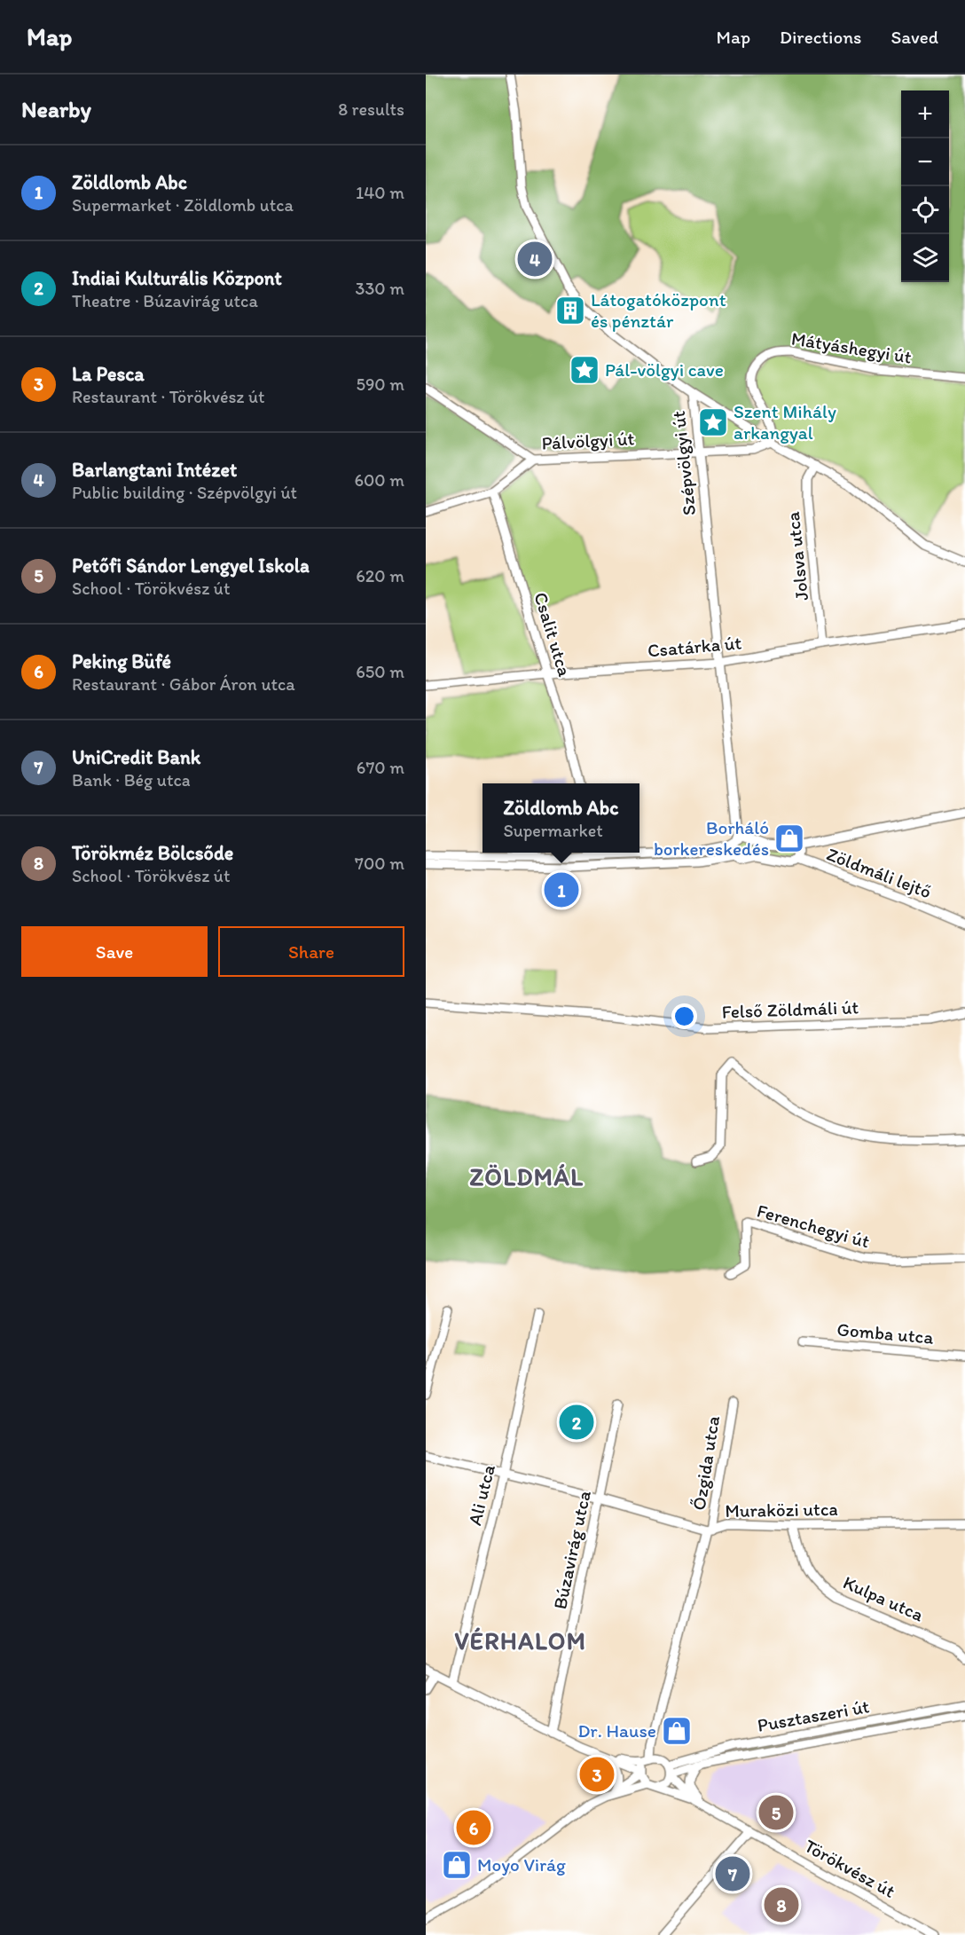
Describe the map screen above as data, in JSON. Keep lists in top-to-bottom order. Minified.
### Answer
{"streets":{"street":["Mátyáshegyi út","Pálvölgyi út","Szépvölgyi út","Jolsva utca","Csalit utca","Csatárka út","Zöldmáli lejtő","Felső Zöldmáli út","Ferenchegyi út","Gomba utca","Őzgida utca","Ali utca","Muraközi utca","Búzavirág utca","Kulpa utca","Pusztaszeri út","Törökvész út"]},"crossings":[["Mátyáshegyi út","Pálvölgyi út"],["Pálvölgyi út","Szépvölgyi út"],["Szépvölgyi út","Csatárka út"],["Jolsva utca","Csatárka út"],["Csalit utca","Csatárka út"],["Őzgida utca","Ali utca"],["Őzgida utca","Muraközi utca"],["Őzgida utca","Búzavirág utca"],["Muraközi utca","Kulpa utca"],["Muraközi utca","Pusztaszeri út"],["Muraközi utca","Törökvész út"],["Pusztaszeri út","Törökvész út"]],"districts":["ZÖLDMÁL","VÉRHALOM"],"places":{"building":["Látogatóközpont és pénztár"],"place":["Pál-völgyi cave","Szent Mihály arkangyal"],"shop":["Borháló borkereskedés","Dr. Hause","Moyo Virág"]},"page":{"header":"Map","nav":["Map","Directions","Saved"],"heading":["Nearby","8 results"],"map_buttons":["+","−"],"list":[{"mark":"1","name":"Zöldlomb Abc","note":"Supermarket · Zöldlomb utca","value":"140 m"},{"mark":"2","name":"Indiai Kulturális Központ","note":"Theatre · Búzavirág utca","value":"330 m"},{"mark":"3","name":"La Pesca","note":"Restaurant · Törökvész út","value":"590 m"},{"mark":"4","name":"Barlangtani Intézet","note":"Public building · Szépvölgyi út","value":"600 m"},{"mark":"5","name":"Petőfi Sándor Lengyel Iskola","note":"School · Törökvész út","value":"620 m"},{"mark":"6","name":"Peking Büfé","note":"Restaurant · Gábor Áron utca","value":"650 m"},{"mark":"7","name":"UniCredit Bank","note":"Bank · Bég utca","value":"670 m"},{"mark":"8","name":"Törökméz Bölcsőde","note":"School · Törökvész út","value":"700 m"}],"pins":["4","1","2","3","5","6","7","8"],"popup":["Zöldlomb Abc","Supermarket"],"buttons":["Save","Share"]}}
